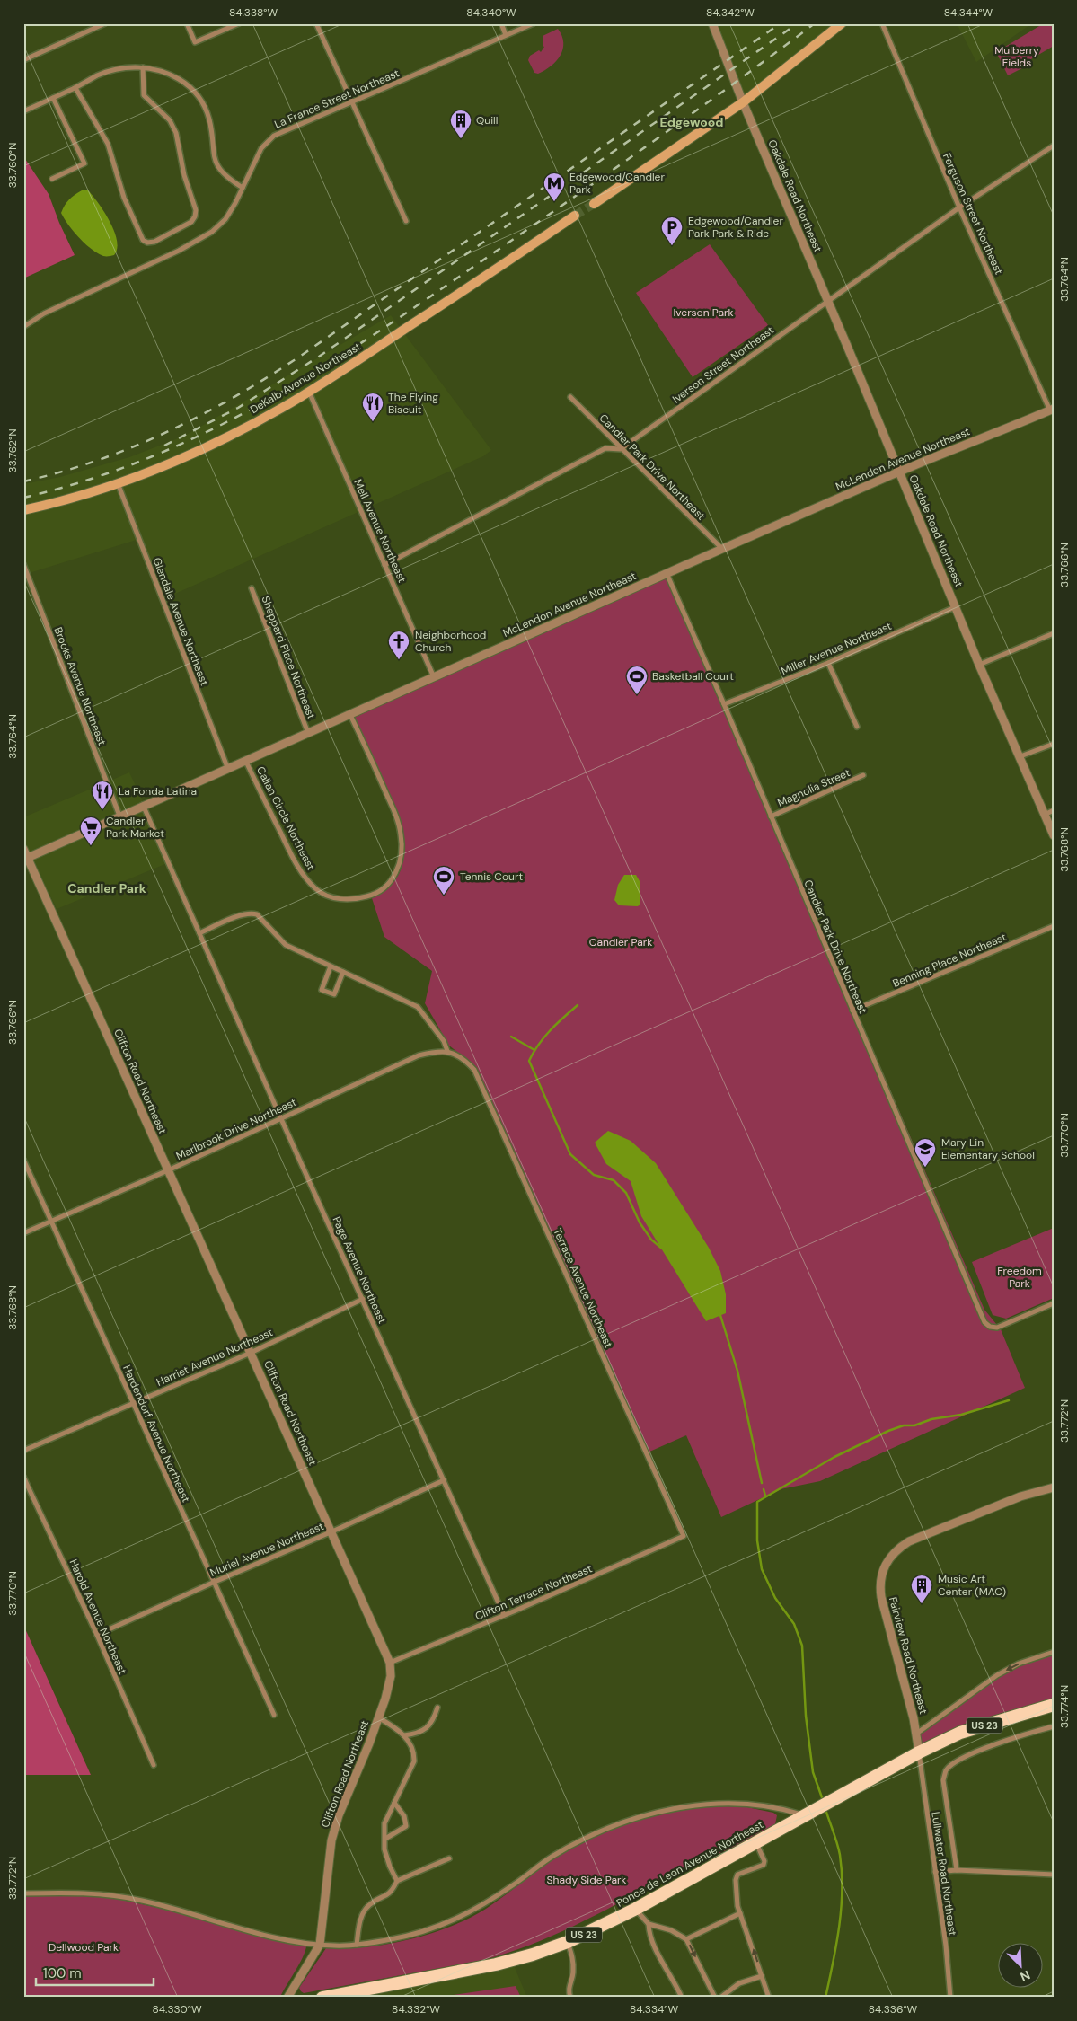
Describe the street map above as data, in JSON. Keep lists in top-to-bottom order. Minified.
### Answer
{"streets":{"highway":["US 23","Ponce de Leon Avenue Northeast"],"main road":["DeKalb Avenue Northeast"],"street":["La France Street Northeast","Oakdale Road Northeast","Ferguson Street Northeast","Iverson Street Northeast","McLendon Avenue Northeast","Candler Park Drive Northeast","Mell Avenue Northeast","Glendale Avenue Northeast","Miller Avenue Northeast","Sheppard Place Northeast","Brooks Avenue Northeast","Magnolia Street","Callan Circle Northeast","Benning Place Northeast","Clifton Road Northeast","Marlbrook Drive Northeast","Page Avenue Northeast","Terrace Avenue Northeast","Harriet Avenue Northeast","Hardendorf Avenue Northeast","Muriel Avenue Northeast","Clifton Terrace Northeast","Harold Avenue Northeast","Fairview Road Northeast","Lullwater Road Northeast"]},"crossings":[["Oakdale Road Northeast","Iverson Street Northeast"],["Oakdale Road Northeast","McLendon Avenue Northeast"],["Oakdale Road Northeast","Miller Avenue Northeast"],["Ferguson Street Northeast","Iverson Street Northeast"],["Ferguson Street Northeast","McLendon Avenue Northeast"],["Iverson Street Northeast","Candler Park Drive Northeast"],["Iverson Street Northeast","Mell Avenue Northeast"],["DeKalb Avenue Northeast","Mell Avenue Northeast"],["DeKalb Avenue Northeast","Glendale Avenue Northeast"],["McLendon Avenue Northeast","Candler Park Drive Northeast"],["McLendon Avenue Northeast","Mell Avenue Northeast"],["McLendon Avenue Northeast","Glendale Avenue Northeast"],["McLendon Avenue Northeast","Sheppard Place Northeast"],["McLendon Avenue Northeast","Brooks Avenue Northeast"],["McLendon Avenue Northeast","Callan Circle Northeast"],["McLendon Avenue Northeast","Clifton Road Northeast"],["McLendon Avenue Northeast","Page Avenue Northeast"],["Candler Park Drive Northeast","Miller Avenue Northeast"],["Candler Park Drive Northeast","Magnolia Street"],["Candler Park Drive Northeast","Benning Place Northeast"],["Clifton Road Northeast","Marlbrook Drive Northeast"],["Clifton Road Northeast","Harriet Avenue Northeast"],["Clifton Road Northeast","Muriel Avenue Northeast"],["Clifton Road Northeast","Clifton Terrace Northeast"],["Marlbrook Drive Northeast","Page Avenue Northeast"],["Marlbrook Drive Northeast","Terrace Avenue Northeast"],["Marlbrook Drive Northeast","Hardendorf Avenue Northeast"],["Page Avenue Northeast","Harriet Avenue Northeast"],["Page Avenue Northeast","Muriel Avenue Northeast"],["Page Avenue Northeast","Clifton Terrace Northeast"],["Terrace Avenue Northeast","Clifton Terrace Northeast"],["Harriet Avenue Northeast","Hardendorf Avenue Northeast"],["Hardendorf Avenue Northeast","Muriel Avenue Northeast"],["Muriel Avenue Northeast","Harold Avenue Northeast"],["Fairview Road Northeast","Ponce de Leon Avenue Northeast"],["Fairview Road Northeast","Lullwater Road Northeast"],["Ponce de Leon Avenue Northeast","Lullwater Road Northeast"]],"districts":["Edgewood","Candler Park"],"parks":["Mulberry Fields","Iverson Park","Candler Park","Freedom Park","Shady Side Park","Dellwood Park"],"places":{"building":["Quill","Music Art Center (MAC)"],"metro station":["Edgewood/Candler Park"],"parking":["Edgewood/Candler Park Park & Ride"],"restaurant":["The Flying Biscuit","La Fonda Latina"],"church":["Neighborhood Church"],"sports":["Basketball Court","Tennis Court"],"supermarket":["Candler Park Market"],"school or university":["Mary Lin Elementary School"]},"scale_bar":"100 m","north":"bottom right","coordinates":["84.338°W","84.340°W","84.342°W","84.344°W","33.760°N","33.764°N","33.762°N","33.766°N","33.768°N","33.770°N","33.772°N","33.774°N","84.330°W","84.332°W","84.334°W","84.336°W"]}
